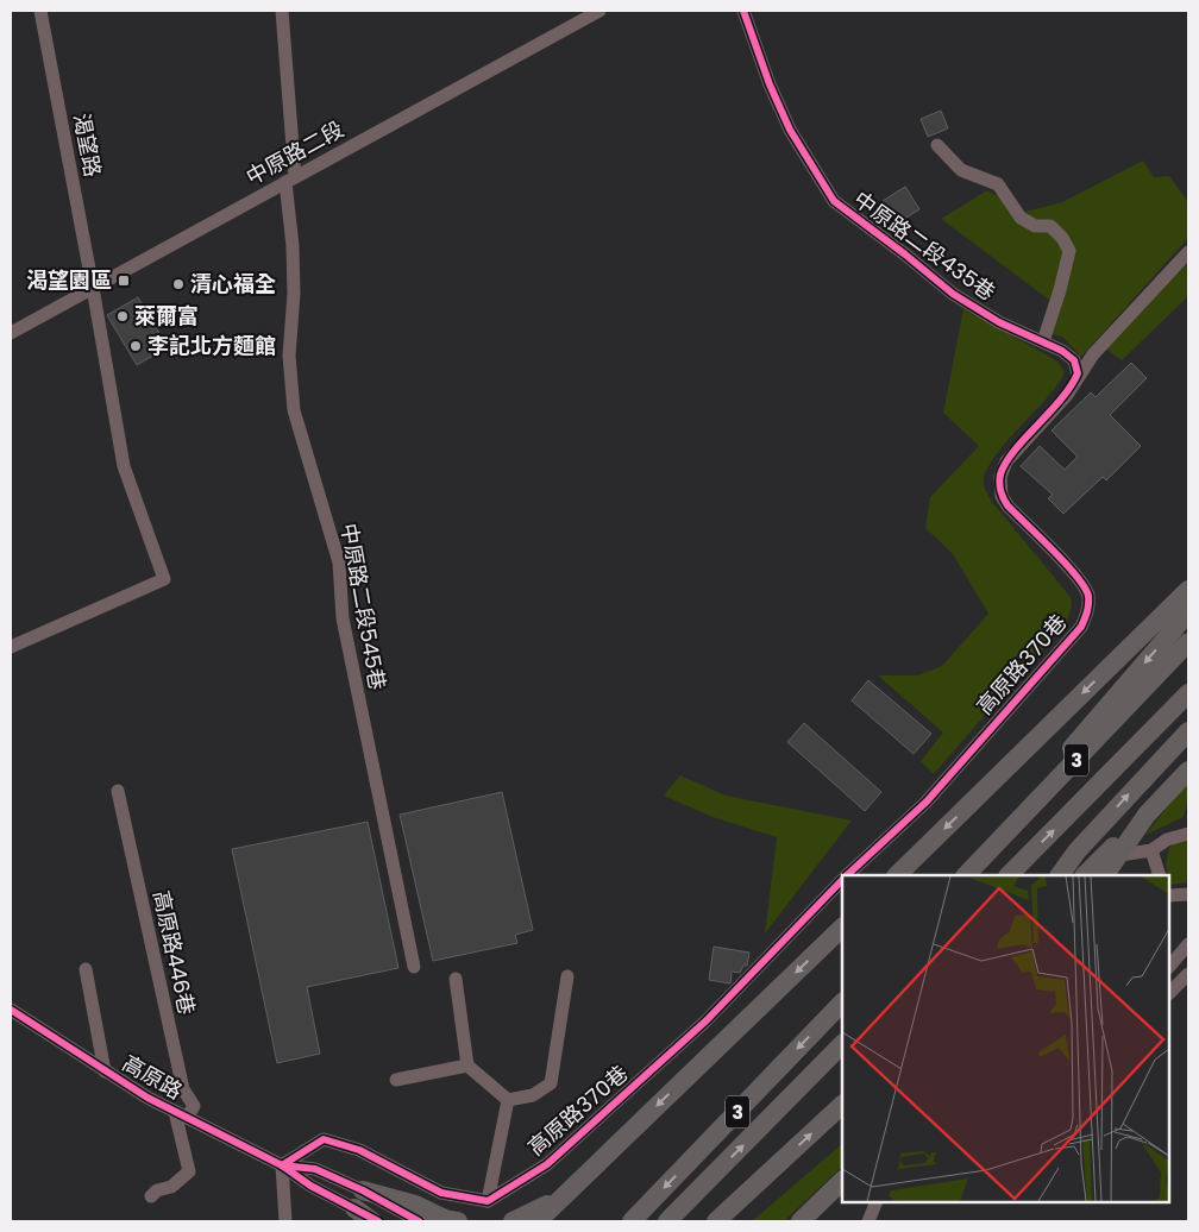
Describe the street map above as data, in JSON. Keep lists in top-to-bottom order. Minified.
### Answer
{"streets":{"highway":["3"],"street":["渴望路","中原路二段","中原路二段435巷","中原路二段545巷","高原路370巷","高原路446巷","高原路"]},"crossings":[["渴望路","中原路二段"],["中原路二段","中原路二段545巷"],["中原路二段435巷","高原路370巷"],["高原路446巷","高原路"]],"places":{"transit":["渴望園區"],"other":["清心福全","萊爾富","李記北方麵館"]}}
